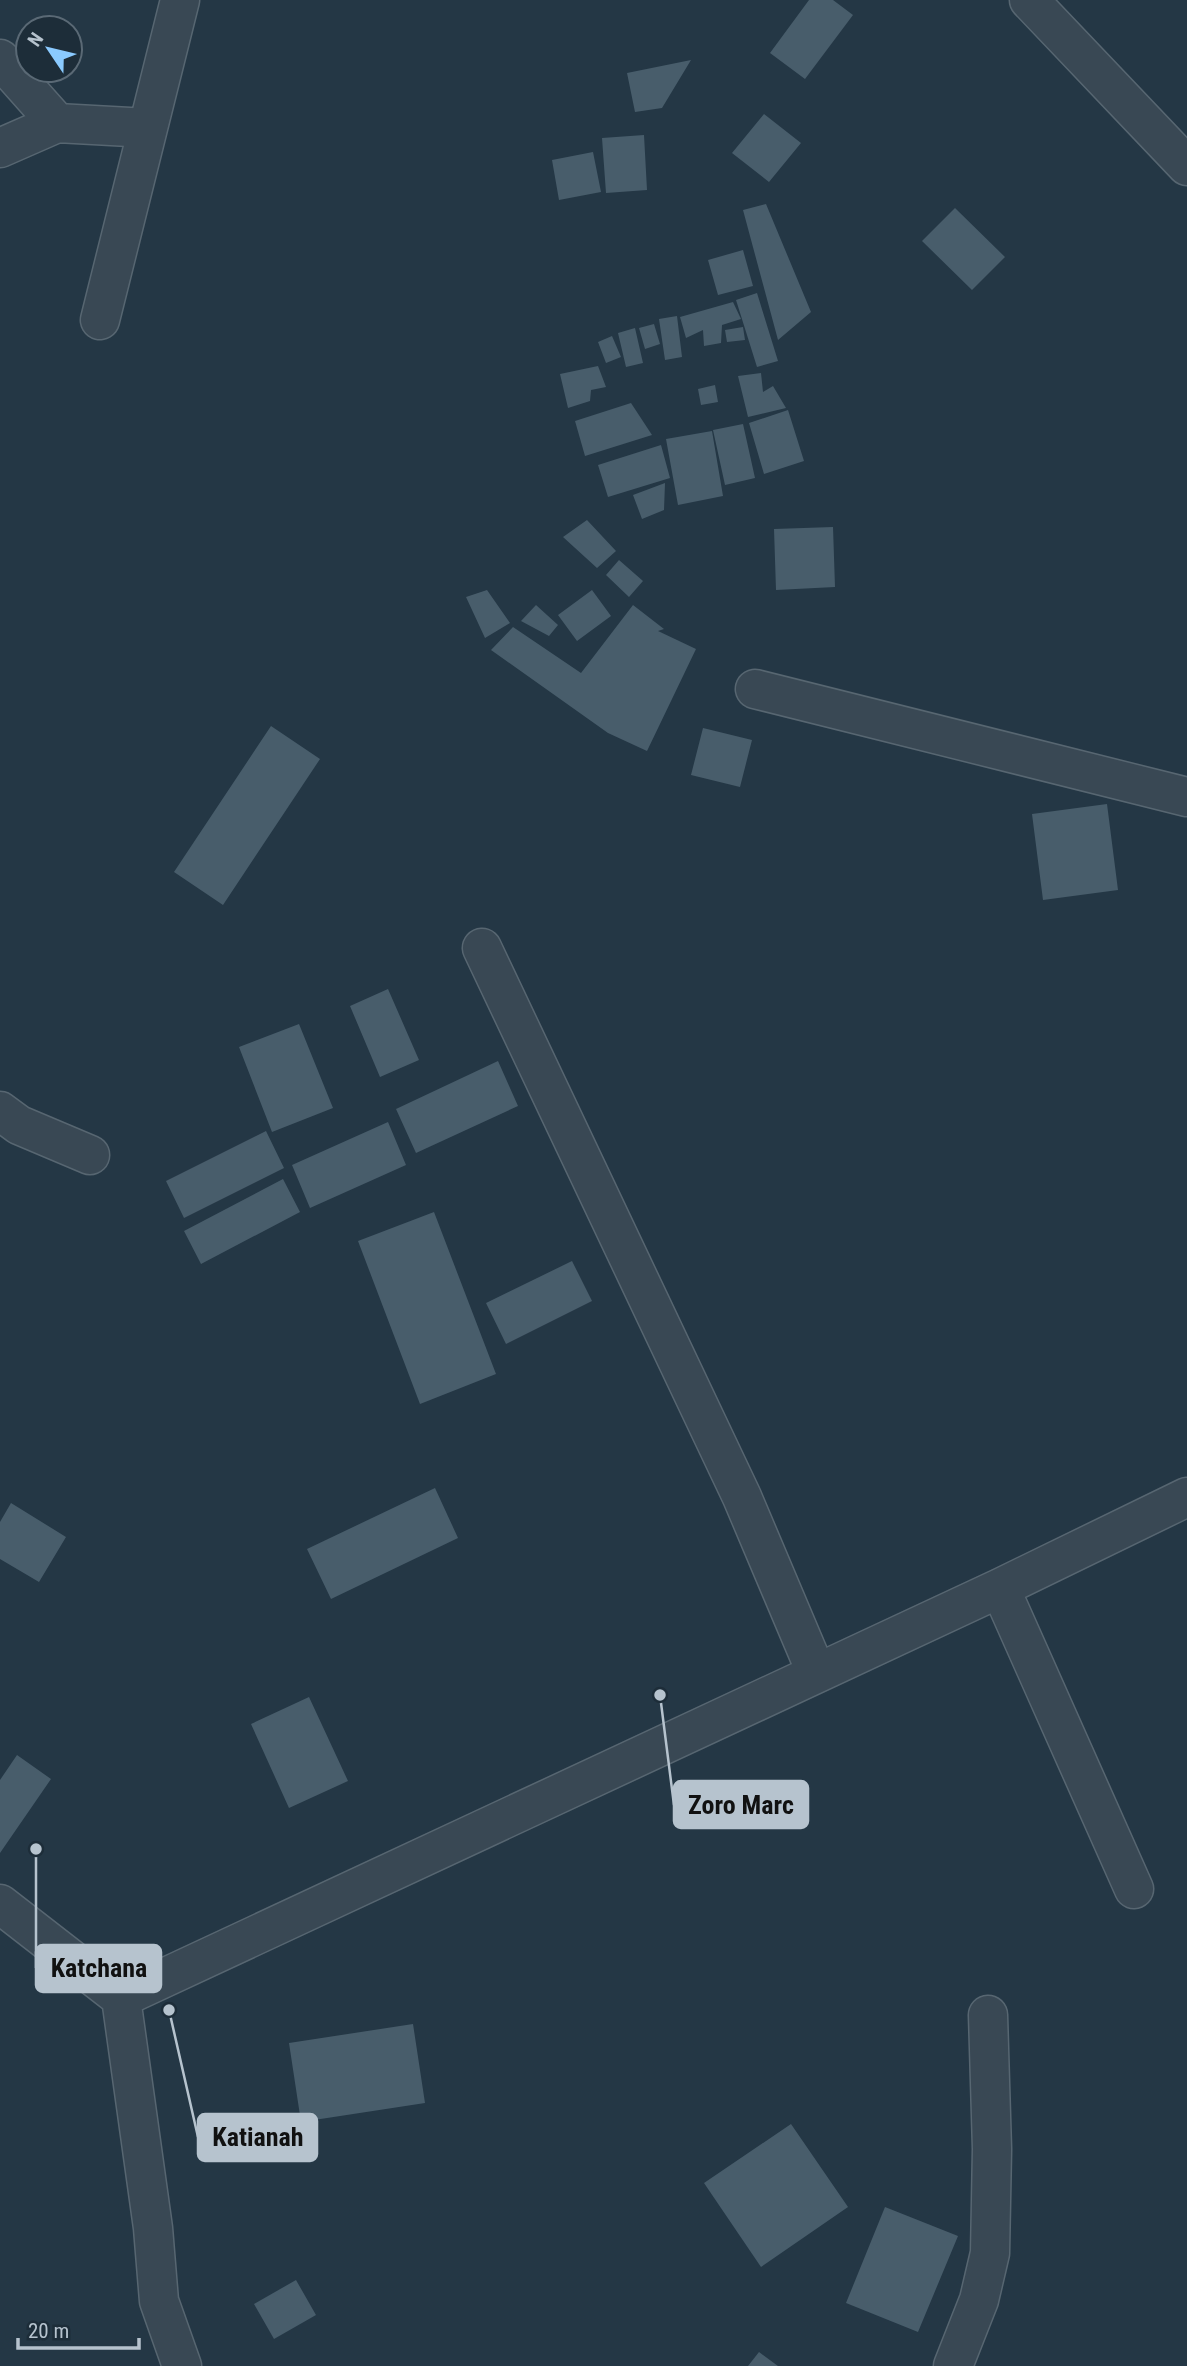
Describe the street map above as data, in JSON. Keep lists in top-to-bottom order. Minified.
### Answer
{"places":["Zoro Marc","Katchana","Katianah"],"scale_bar":"20 m","north":"top left"}
